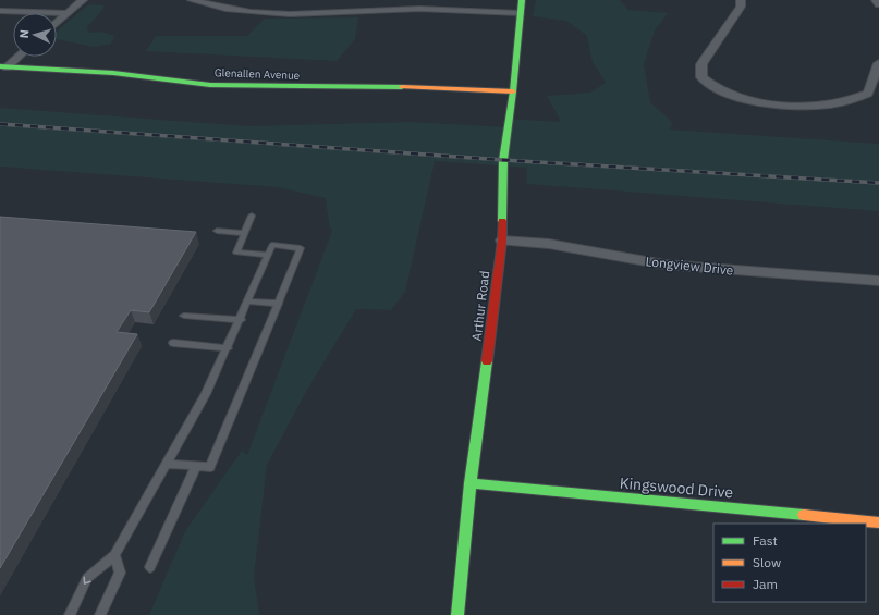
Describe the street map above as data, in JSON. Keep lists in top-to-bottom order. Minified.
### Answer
{"streets":{"street":["Glenallen Avenue","Longview Drive","Arthur Road","Kingswood Drive"]},"crossings":[["Glenallen Avenue","Arthur Road"],["Longview Drive","Arthur Road"],["Arthur Road","Kingswood Drive"]],"legend":["Fast","Slow","Jam"],"north":"left"}
